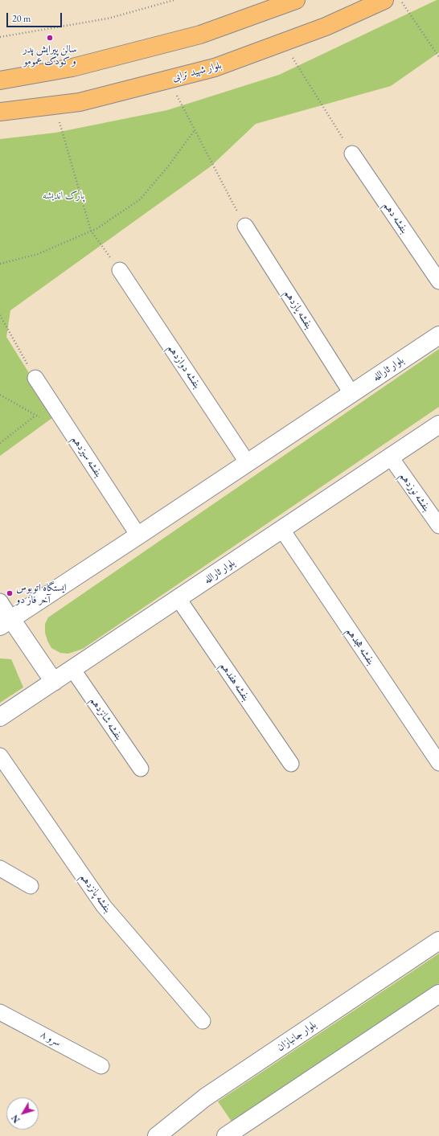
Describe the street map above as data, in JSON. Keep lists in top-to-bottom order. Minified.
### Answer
{"streets":{"main road":["بلوار شهید ترابی"],"street":["بنفشه دهم","بنفشه یازدهم","بنفشه دوازدهم","بلوار ثارالله","بنفشه سیزدهم","بنفشه نوزدهم","بنفشه هجدهم","بنفشه هفدهم","بنفشه شانزدهم","بنفشه پانزدهم","بلوار جانبازان","سرو ۸"]},"crossings":[["بنفشه یازدهم","بلوار ثارالله"],["بنفشه دوازدهم","بلوار ثارالله"],["بلوار ثارالله","بنفشه سیزدهم"],["بلوار ثارالله","بنفشه نوزدهم"],["بلوار ثارالله","بنفشه هجدهم"],["بلوار ثارالله","بنفشه هفدهم"],["بلوار ثارالله","بنفشه شانزدهم"]],"parks":["پارک اندیشه"],"places":["سالن پیرایش پدر و کودک عمومو","ایستگاه اتوبوس آخر فاز دو"],"scale_bar":"20 m","north":"bottom left"}
